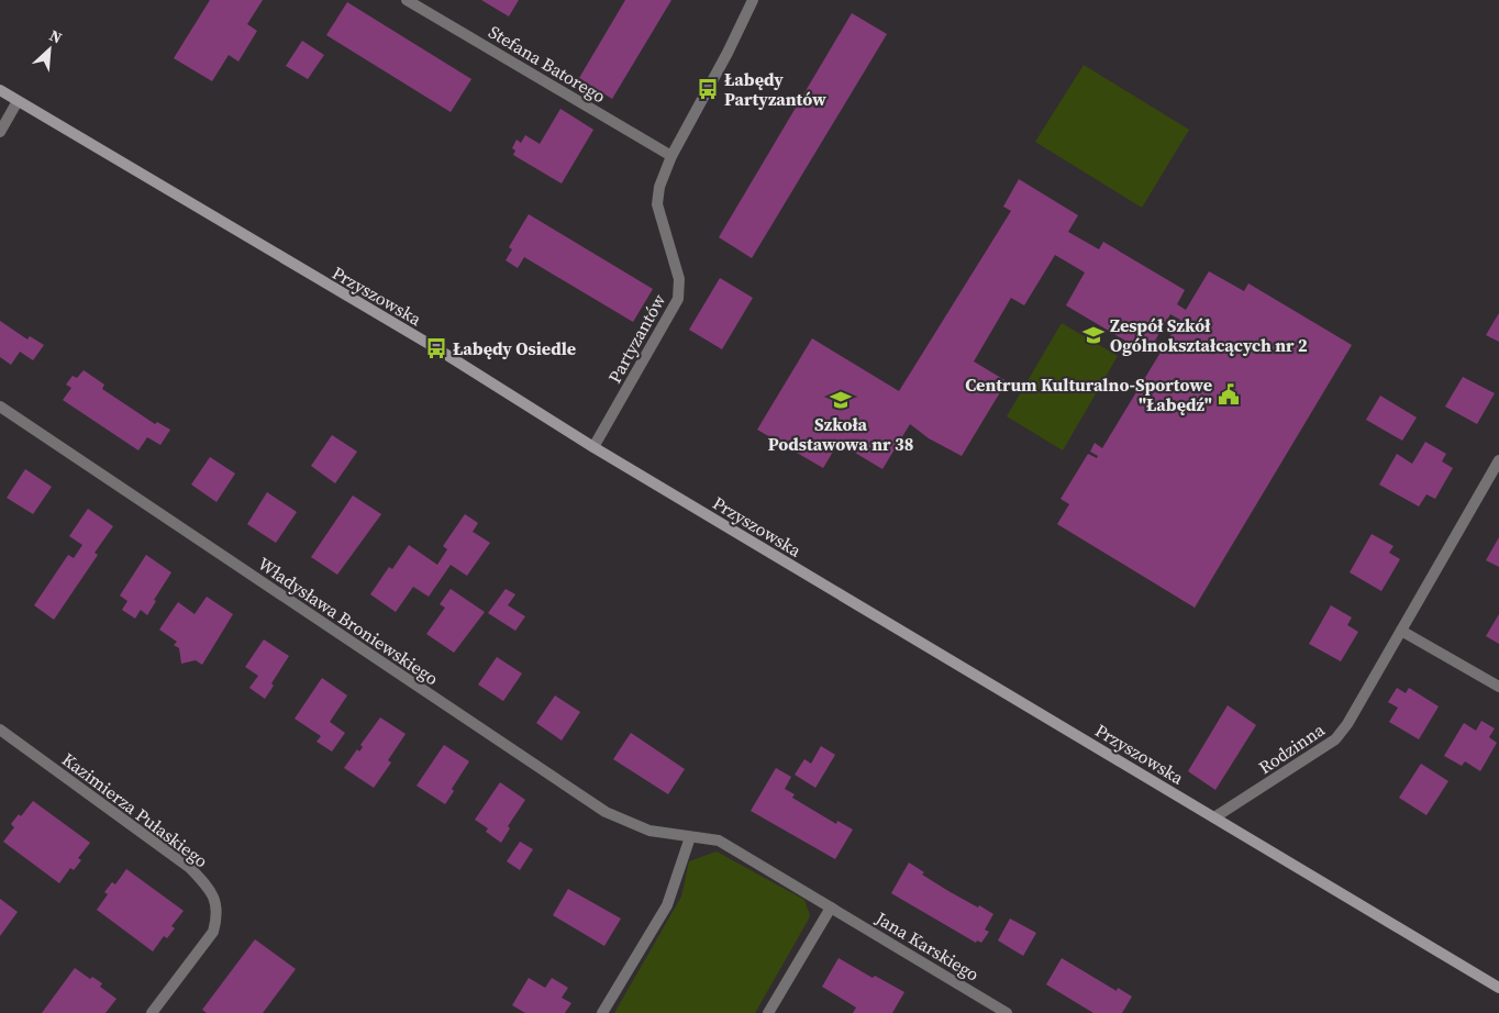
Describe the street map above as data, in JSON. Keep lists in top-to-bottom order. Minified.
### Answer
{"streets":{"street":["Stefana Batorego","Przyszowska","Partyzantów","Władysława Broniewskiego","Rodzinna","Kazimierza Pułaskiego","Jana Karskiego"]},"crossings":[["Stefana Batorego","Partyzantów"],["Przyszowska","Partyzantów"],["Przyszowska","Rodzinna"],["Władysława Broniewskiego","Jana Karskiego"]],"places":{"bus stop":["Łabędy Partyzantów","Łabędy Osiedle"],"school or university":["Zespół Szkół Ogólnokształcących nr 2","Szkoła Podstawowa nr 38"],"public building":["Centrum Kulturalno-Sportowe \"Łabędź\""]},"north":"top right"}
